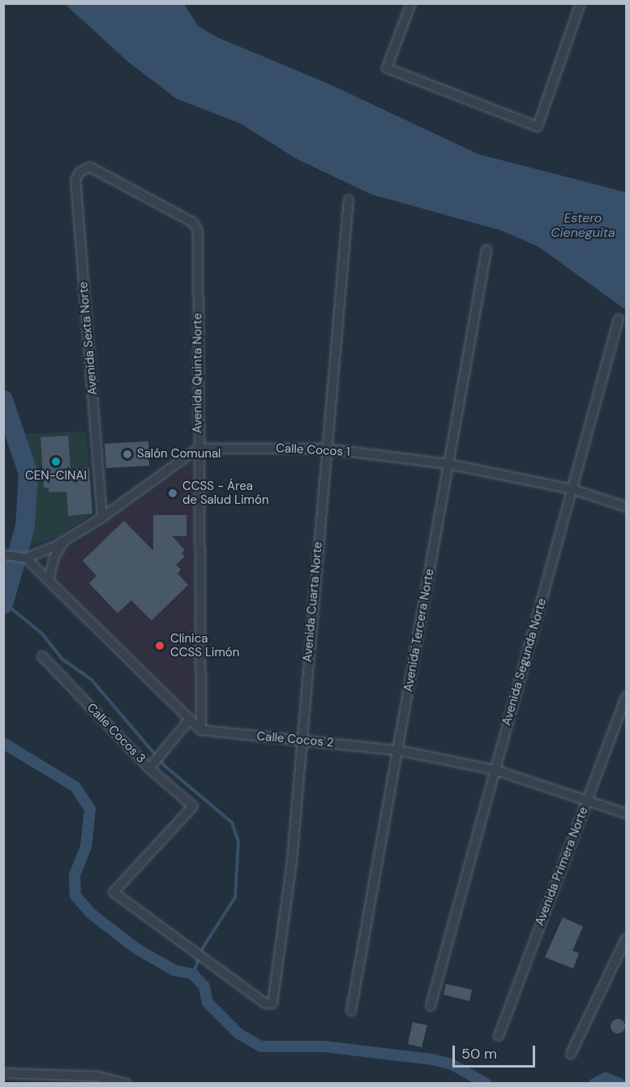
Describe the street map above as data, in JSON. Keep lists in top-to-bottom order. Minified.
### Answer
{"streets":{"street":["Avenida Sexta Norte","Avenida Quinta Norte","Calle Cocos 1","Avenida Cuarta Norte","Avenida Tercera Norte","Avenida Segunda Norte","Calle Cocos 3","Calle Cocos 2","Avenida Primera Norte"]},"crossings":[["Avenida Sexta Norte","Avenida Quinta Norte"],["Avenida Quinta Norte","Calle Cocos 1"],["Avenida Quinta Norte","Calle Cocos 2"],["Calle Cocos 1","Avenida Cuarta Norte"],["Calle Cocos 1","Avenida Tercera Norte"],["Calle Cocos 1","Avenida Segunda Norte"],["Avenida Cuarta Norte","Calle Cocos 3"],["Avenida Cuarta Norte","Calle Cocos 2"],["Avenida Tercera Norte","Calle Cocos 2"],["Avenida Segunda Norte","Calle Cocos 2"],["Calle Cocos 2","Avenida Primera Norte"]],"water":["Estero Cieneguita"],"places":["Salón Comunal","CEN-CINAI","CCSS - Área de Salud Limón","Clínica CCSS Limón"],"scale_bar":"50 m"}
